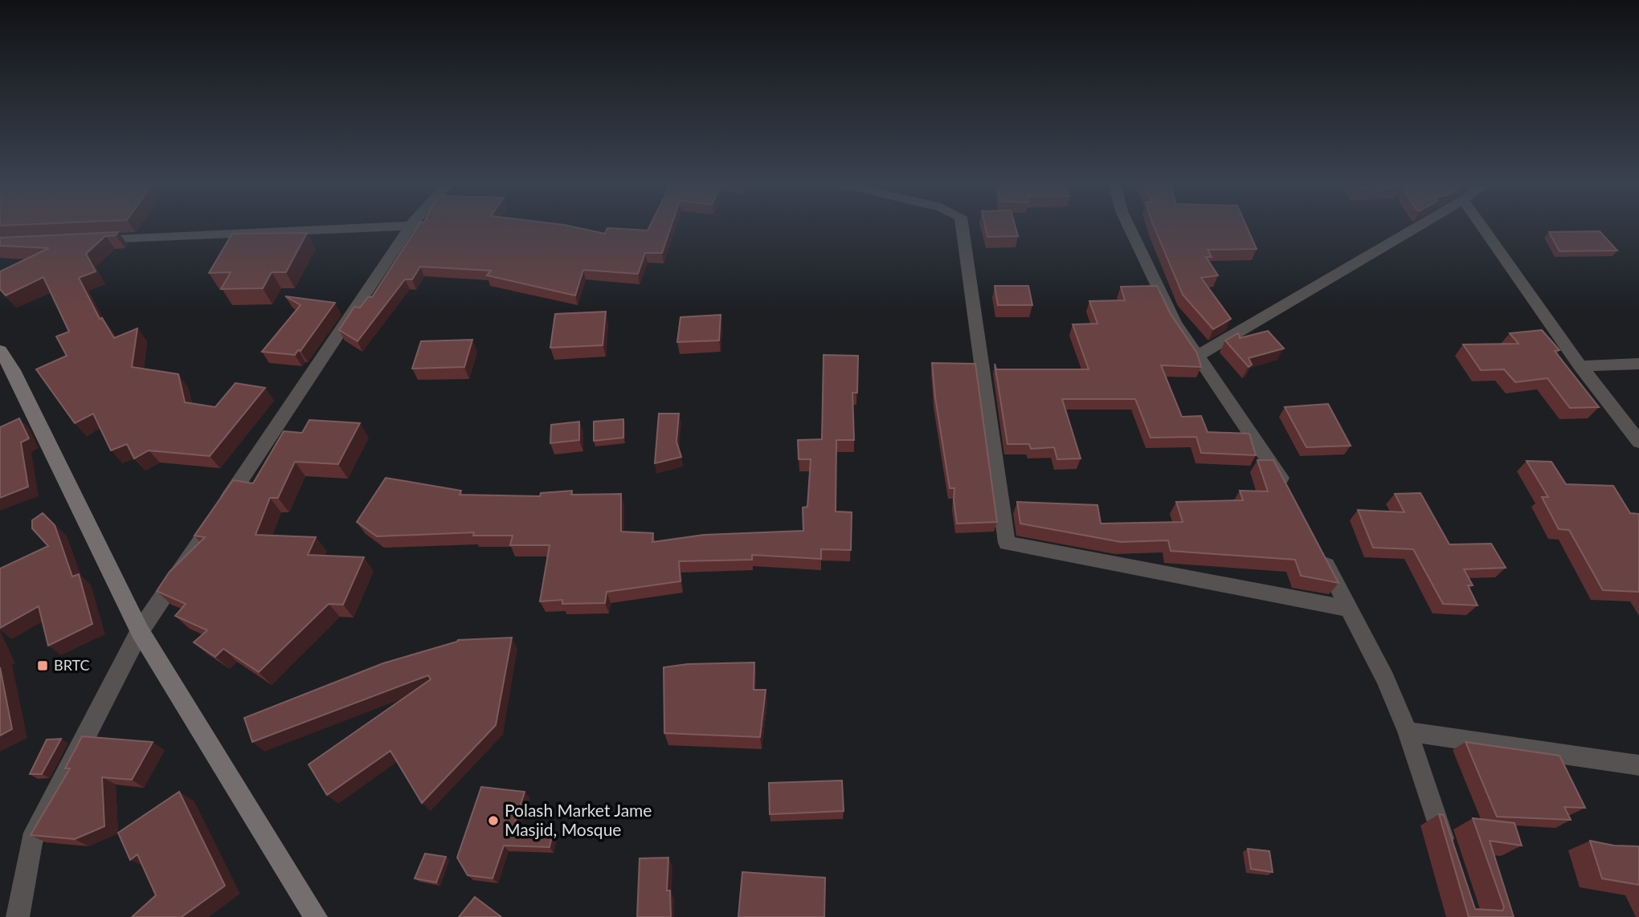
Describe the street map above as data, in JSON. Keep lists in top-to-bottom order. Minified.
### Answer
{"places":{"transit":["BRTC"],"other":["Polash Market Jame Masjid, Mosque"]}}
